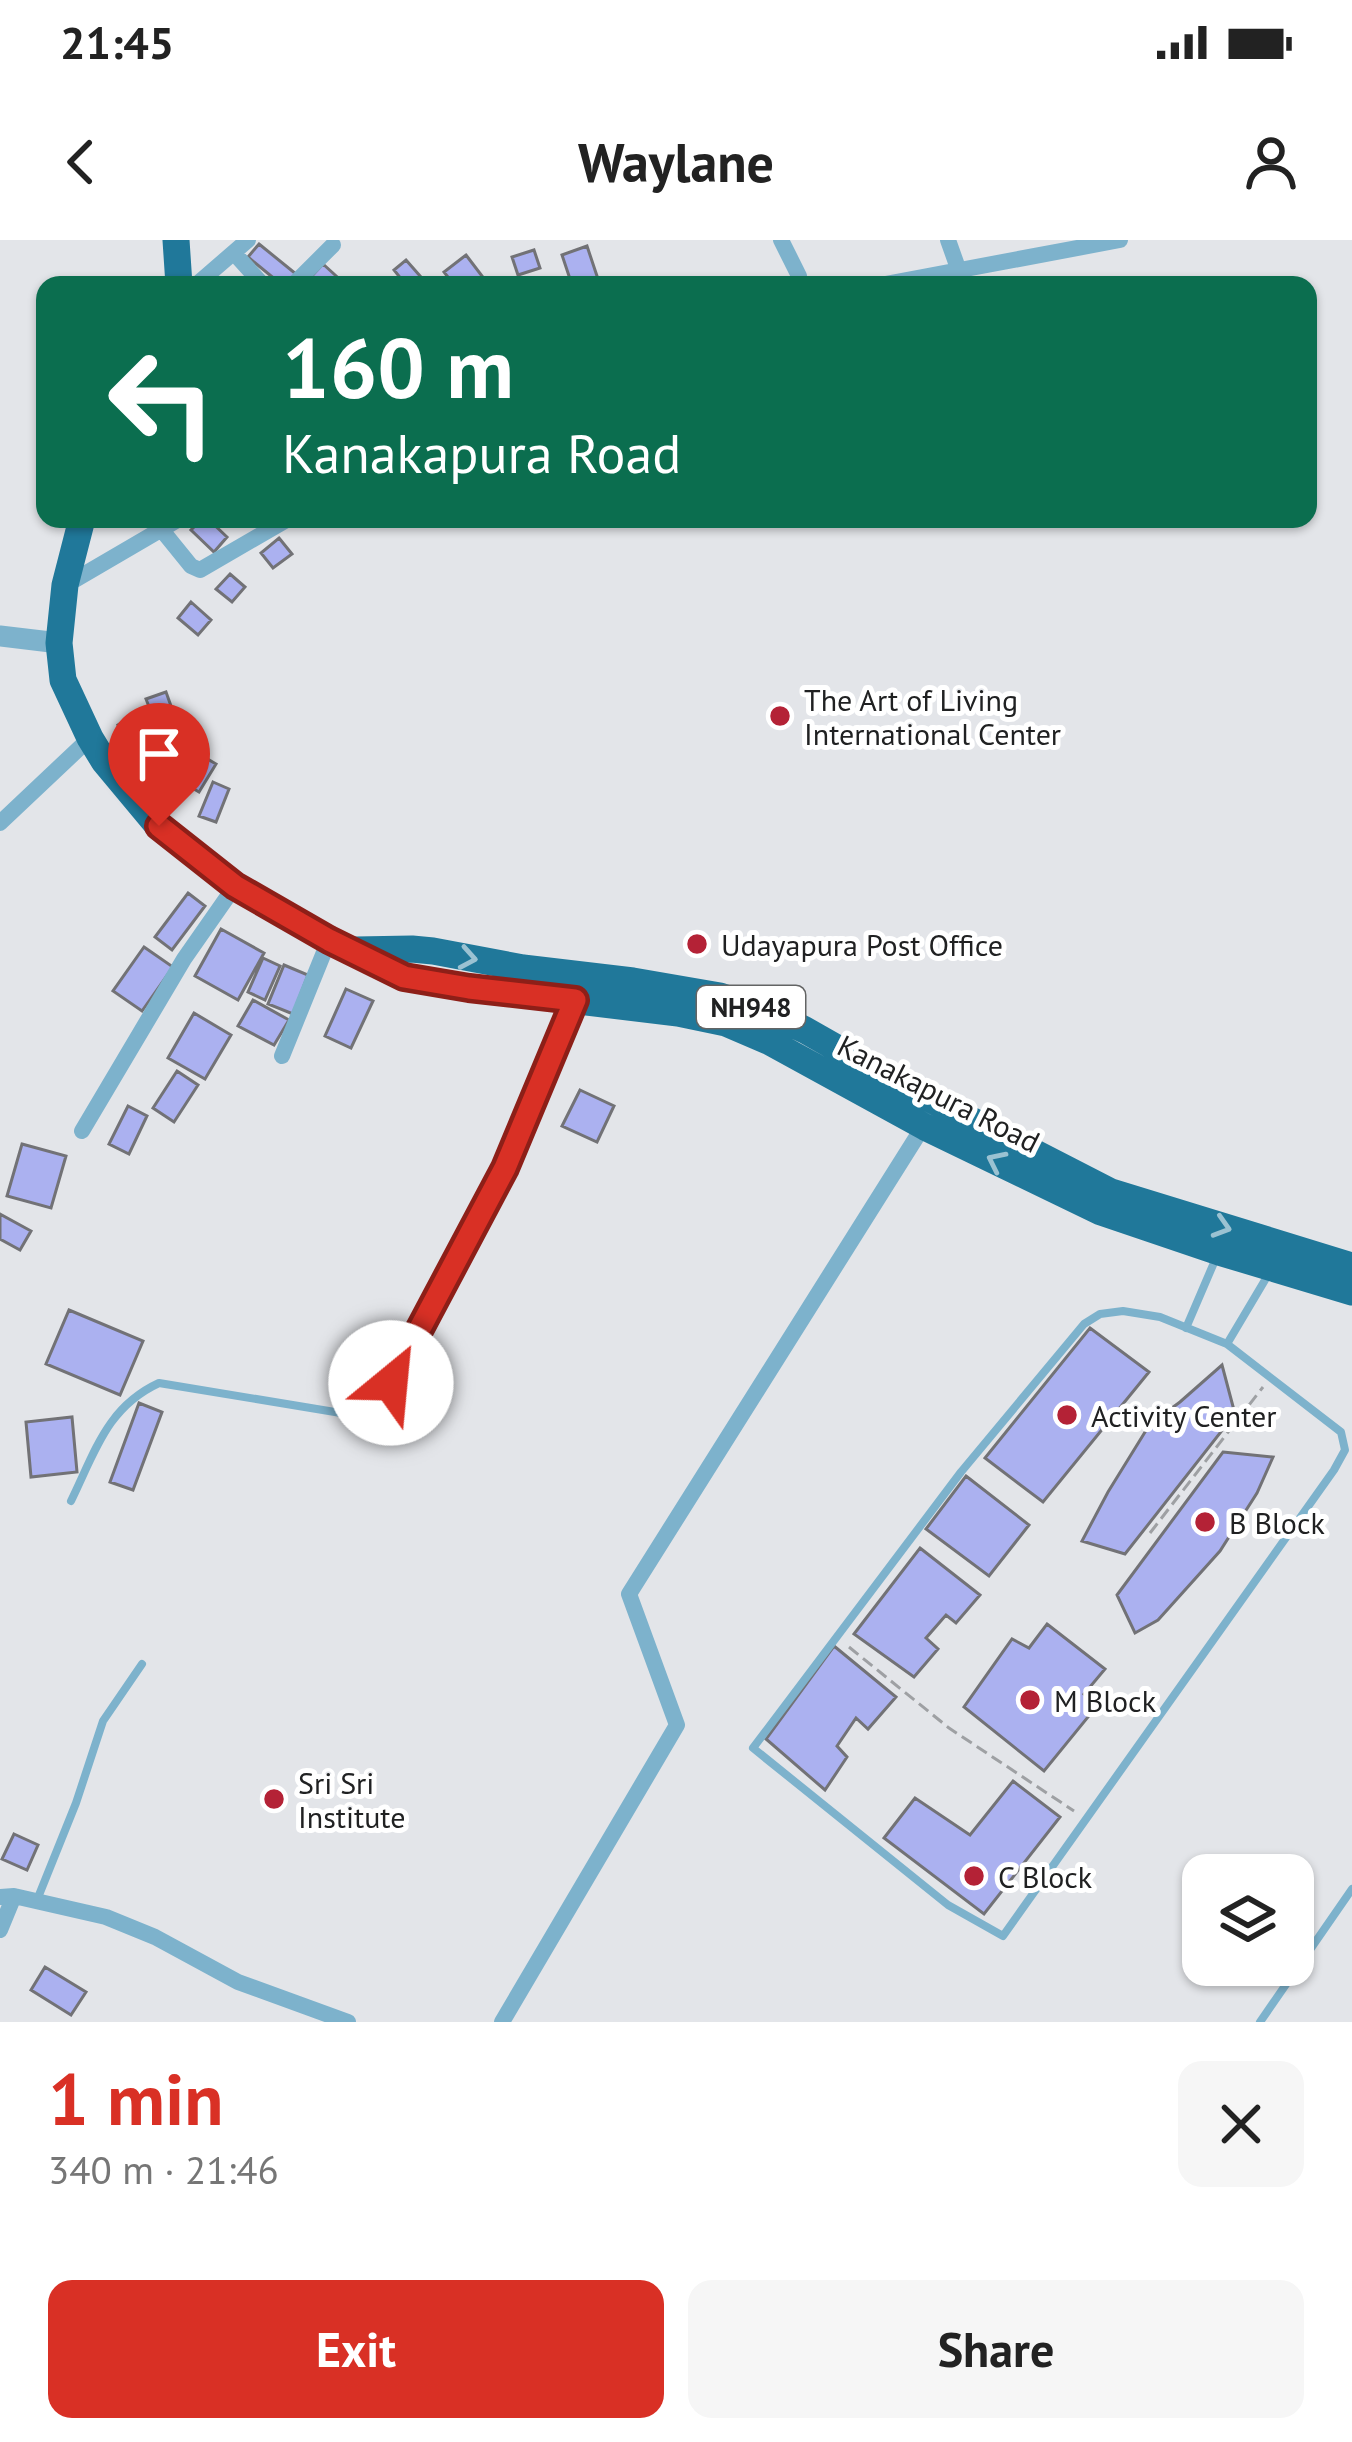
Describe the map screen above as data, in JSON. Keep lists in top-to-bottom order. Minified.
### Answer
{"streets":{"highway":["NH948","Kanakapura Road"]},"places":["The Art of Living International Center","Udayapura Post Office","Activity Center","B Block","M Block","Sri Sri Institute","C Block"],"page":{"status":"21:45","header":"Waylane","turn":["160 m","Kanakapura Road"],"heading":["1 min","340 m · 21:46"],"buttons":["Exit","Share"]}}
